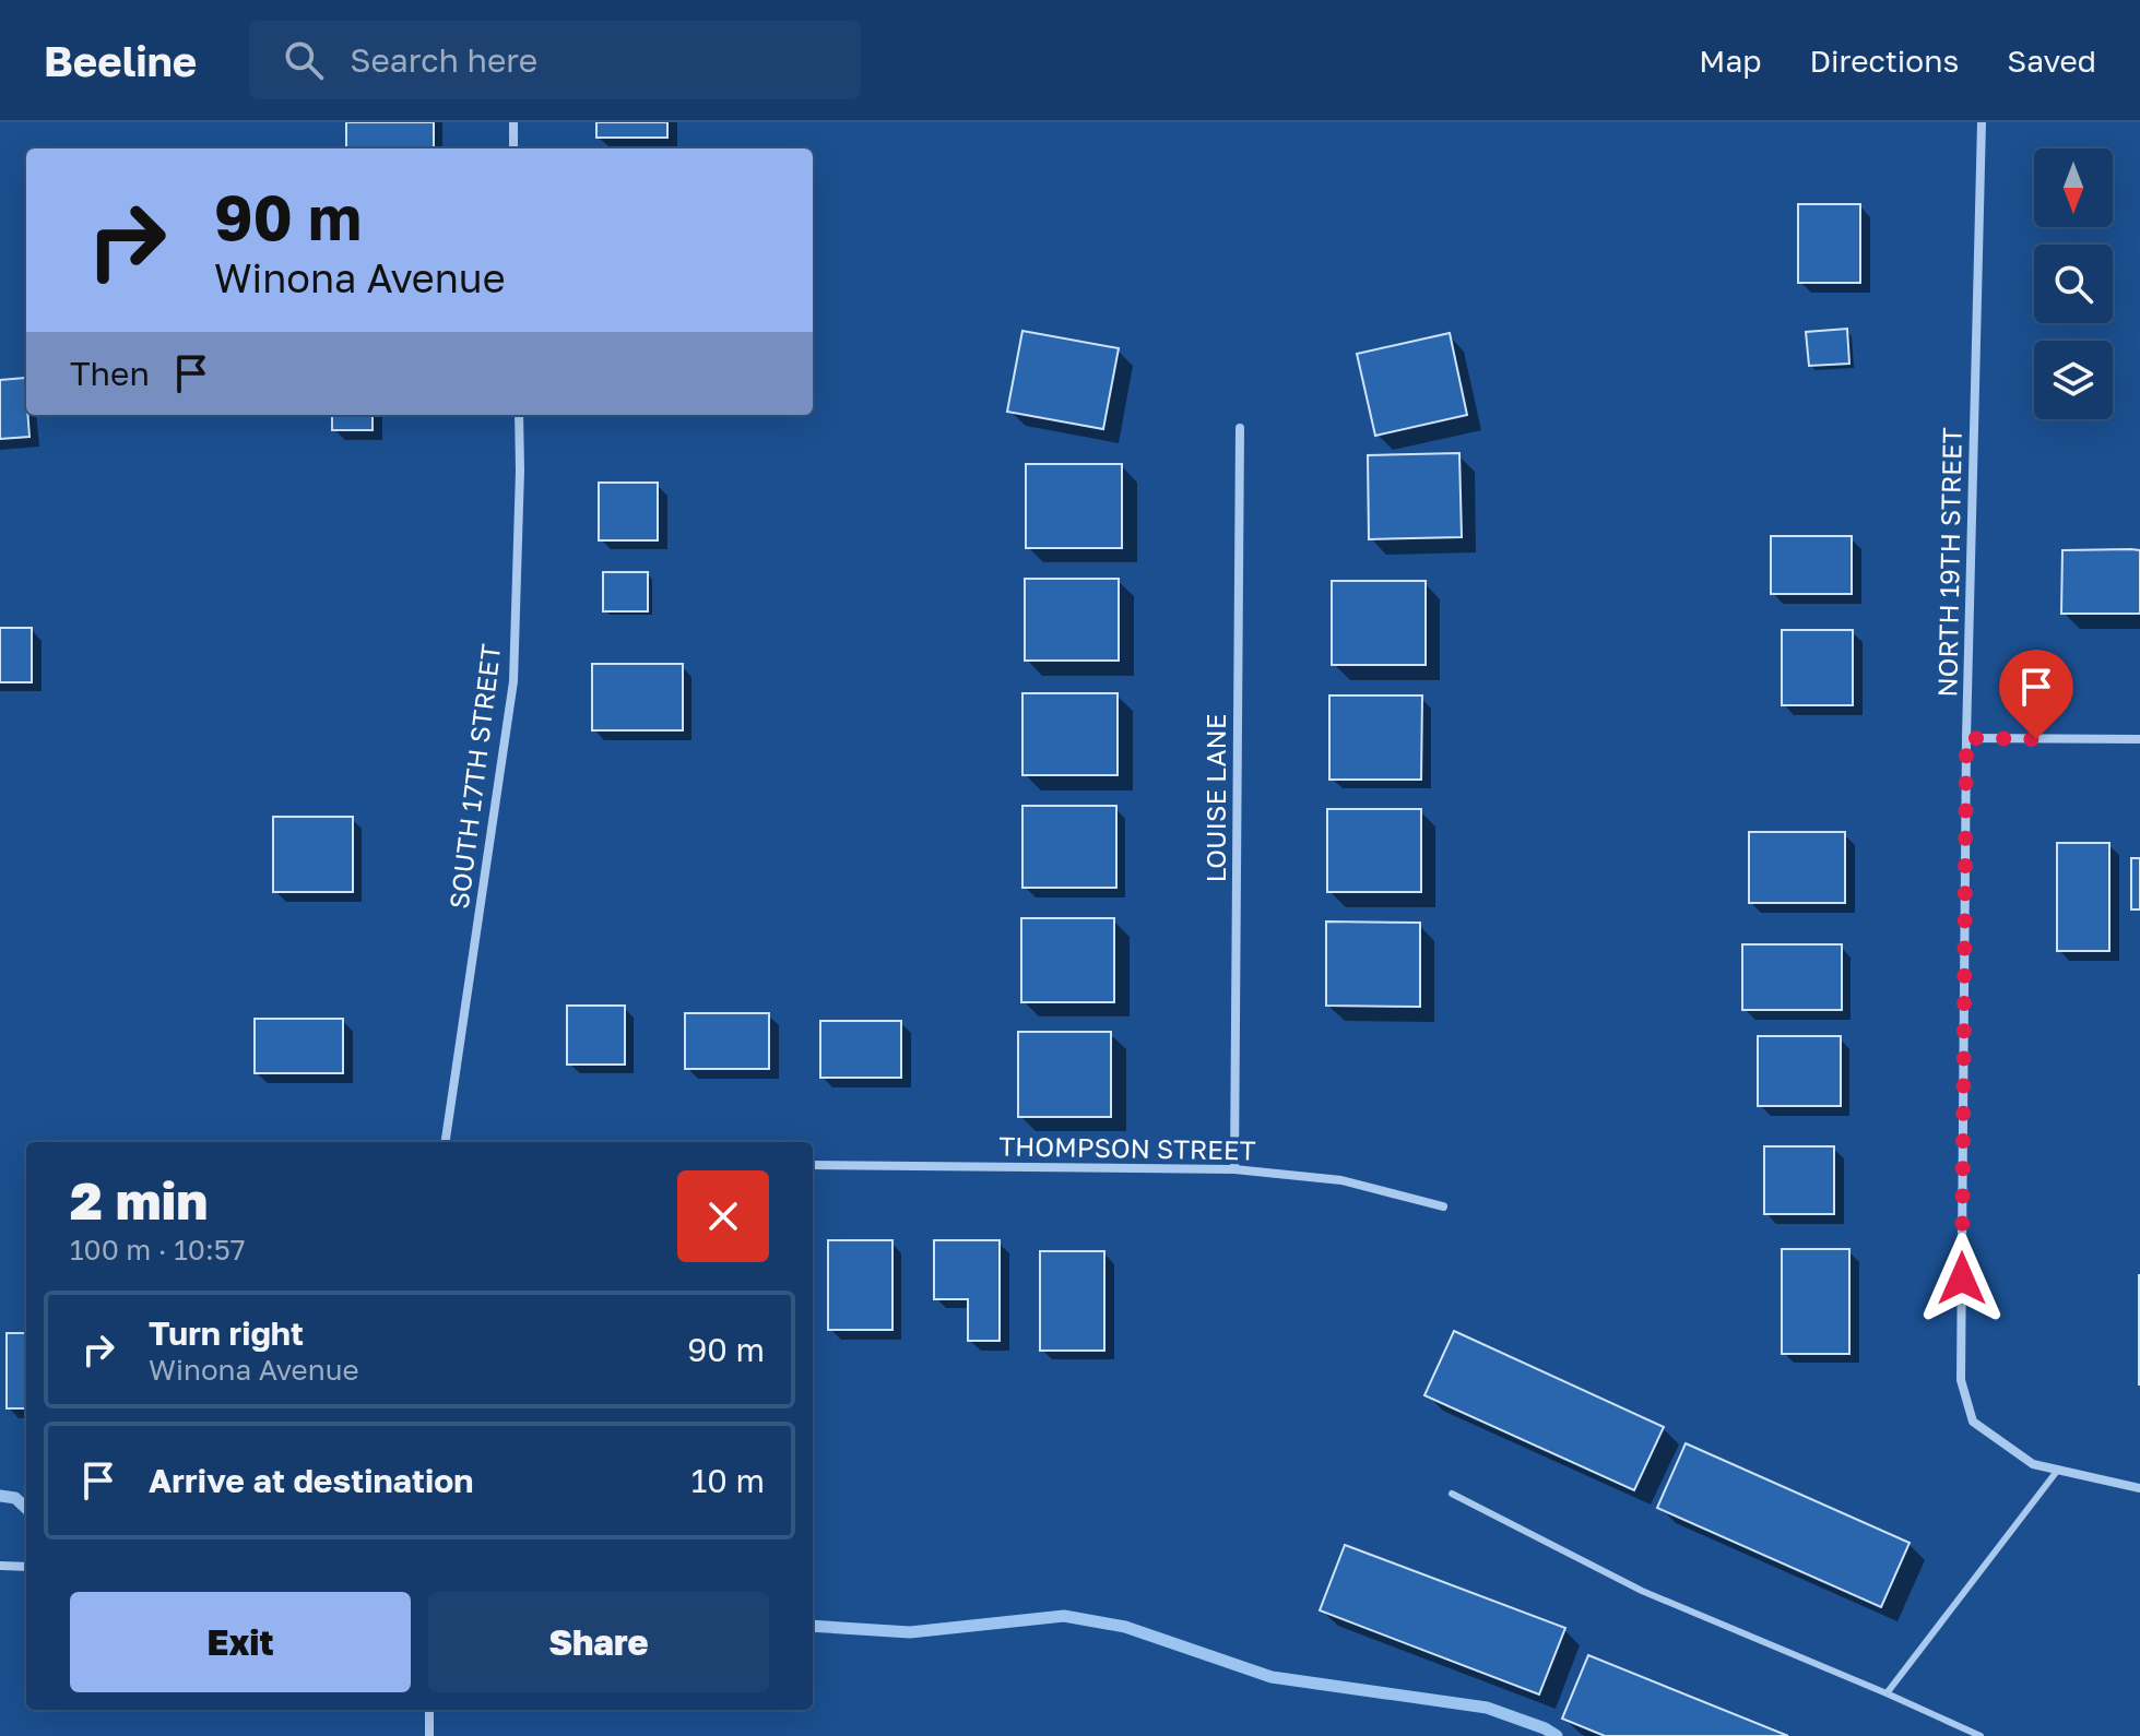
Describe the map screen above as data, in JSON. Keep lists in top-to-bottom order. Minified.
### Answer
{"streets":{"street":["NORTH 19TH STREET","SOUTH 17TH STREET","LOUISE LANE","THOMPSON STREET"]},"crossings":[["LOUISE LANE","THOMPSON STREET"]],"north":"bottom","page":{"header":"Beeline","search":"Search here","nav":["Map","Directions","Saved"],"turn":["90 m","Winona Avenue"],"then":"Then","heading":["2 min","100 m · 10:57"],"list":[{"name":"Turn right","note":"Winona Avenue","value":"90 m"},{"name":"Arrive at destination","value":"10 m"}],"buttons":["Exit","Share"]}}
